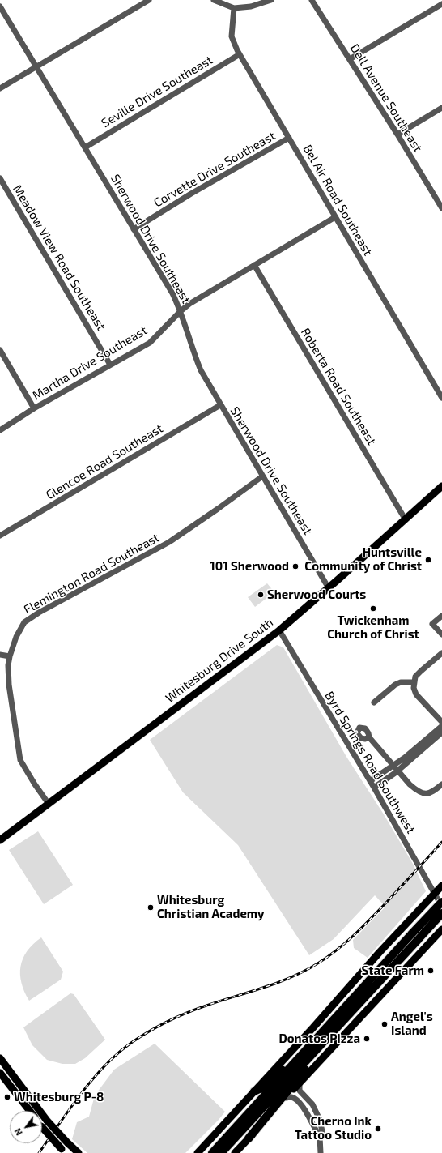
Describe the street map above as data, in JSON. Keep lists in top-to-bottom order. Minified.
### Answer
{"streets":{"main road":["Whitesburg Drive South"],"street":["Seville Drive Southeast","Dell Avenue Southeast","Corvette Drive Southeast","Bel Air Road Southeast","Sherwood Drive Southeast","Meadow View Road Southeast","Martha Drive Southeast","Roberta Road Southeast","Glencoe Road Southeast","Flemington Road Southeast","Byrd Springs Road Southwest"]},"crossings":[["Seville Drive Southeast","Bel Air Road Southeast"],["Seville Drive Southeast","Sherwood Drive Southeast"],["Corvette Drive Southeast","Bel Air Road Southeast"],["Corvette Drive Southeast","Sherwood Drive Southeast"],["Bel Air Road Southeast","Martha Drive Southeast"],["Sherwood Drive Southeast","Martha Drive Southeast"],["Sherwood Drive Southeast","Glencoe Road Southeast"],["Sherwood Drive Southeast","Flemington Road Southeast"],["Sherwood Drive Southeast","Whitesburg Drive South"],["Meadow View Road Southeast","Martha Drive Southeast"],["Martha Drive Southeast","Roberta Road Southeast"],["Roberta Road Southeast","Whitesburg Drive South"],["Flemington Road Southeast","Whitesburg Drive South"],["Whitesburg Drive South","Byrd Springs Road Southwest"]],"places":["Huntsville Community of Christ","101 Sherwood","Sherwood Courts","Twickenham Church of Christ","Whitesburg Christian Academy","State Farm","Angel's Island","Donatos Pizza","Whitesburg P-8","Cherno Ink Tattoo Studio"],"north":"bottom left"}
